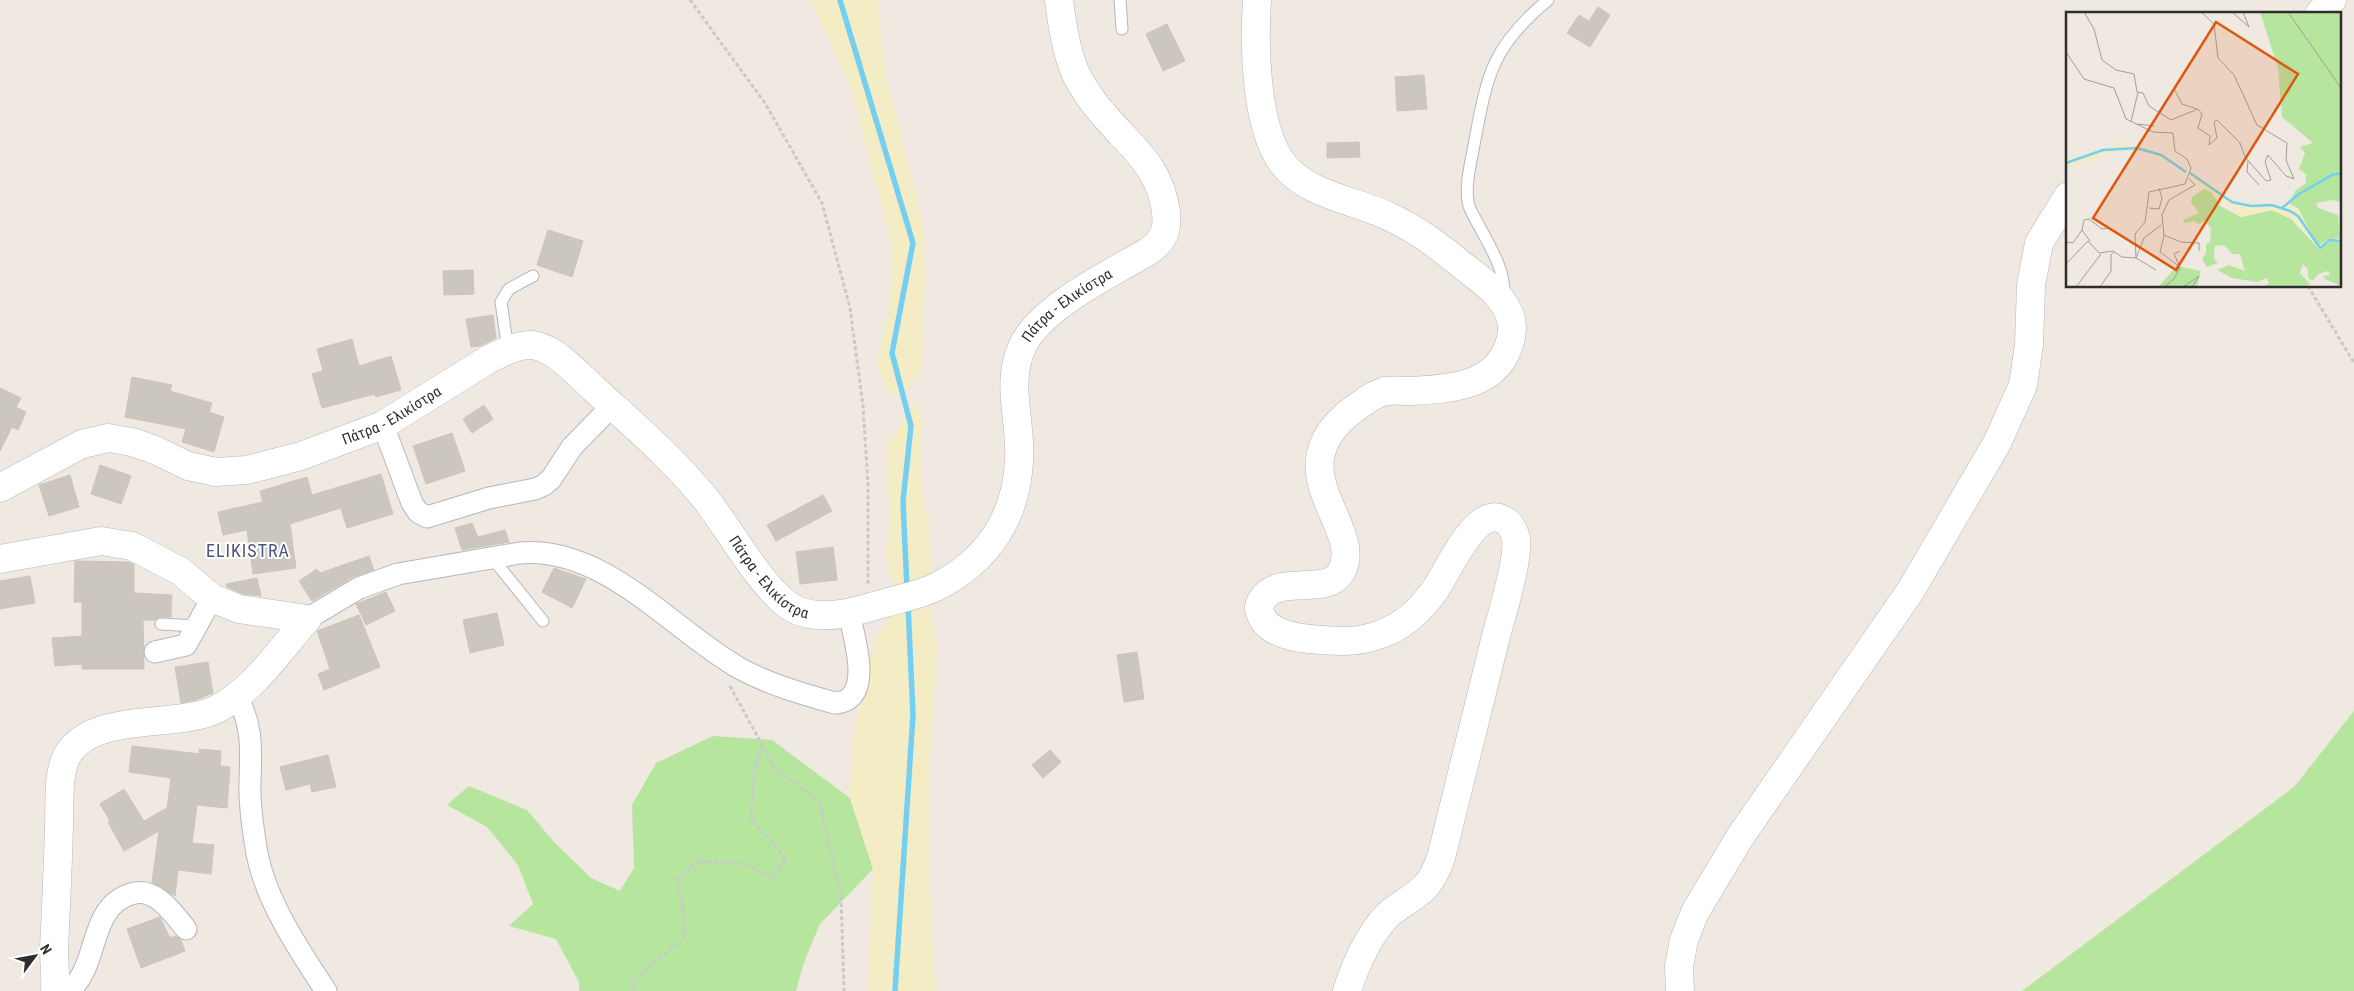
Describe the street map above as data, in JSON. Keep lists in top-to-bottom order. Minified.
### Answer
{"streets":{"street":["Πάτρα - Ελικίστρα"]},"districts":["ELIKISTRA"],"north":"top right"}
